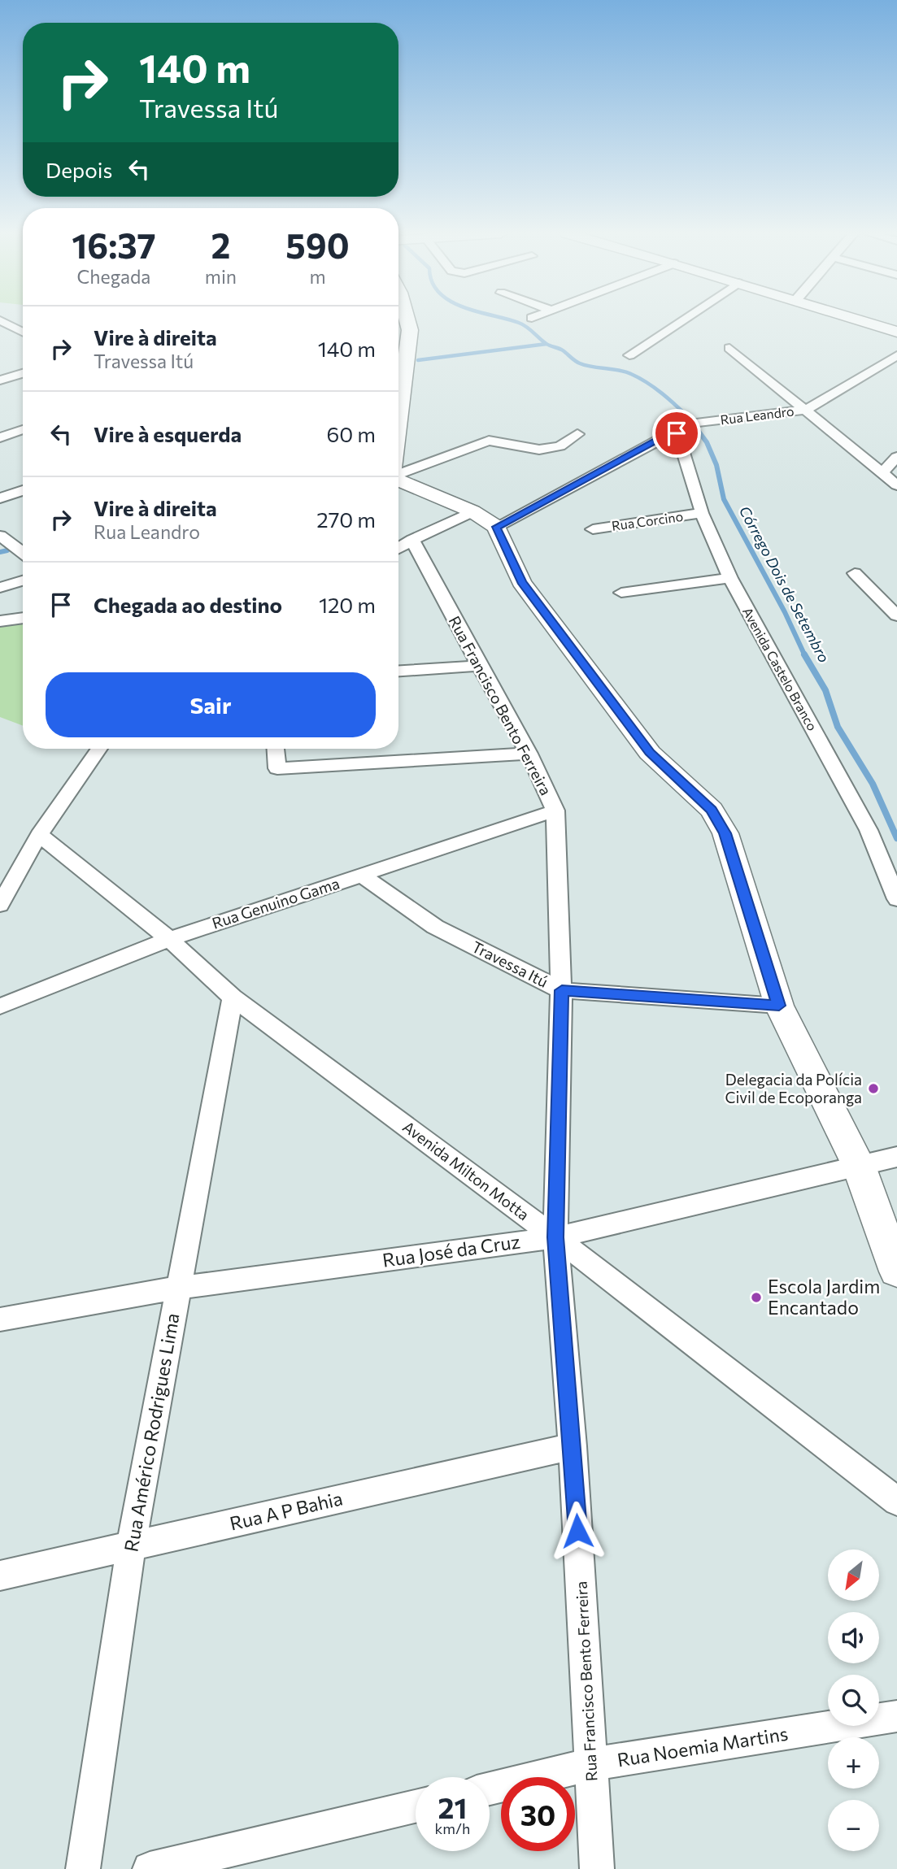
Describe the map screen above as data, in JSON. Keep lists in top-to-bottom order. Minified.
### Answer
{"streets":{"street":["Rua Leandro","Rua Corcino","Avenida Castelo Branco","Rua Francisco Bento Ferreira","Rua Genuino Gama","Travessa Itú","Avenida Milton Motta","Rua José da Cruz","Rua Américo Rodrigues Lima","Rua A P Bahia","Rua Noemia Martins"]},"crossings":[["Rua Leandro","Avenida Castelo Branco"],["Rua Corcino","Avenida Castelo Branco"],["Rua Francisco Bento Ferreira","Rua Genuino Gama"],["Rua Francisco Bento Ferreira","Travessa Itú"],["Rua Francisco Bento Ferreira","Avenida Milton Motta"],["Rua Francisco Bento Ferreira","Rua José da Cruz"],["Rua Francisco Bento Ferreira","Rua A P Bahia"],["Rua Francisco Bento Ferreira","Rua Noemia Martins"],["Rua Genuino Gama","Travessa Itú"],["Rua Genuino Gama","Avenida Milton Motta"],["Avenida Milton Motta","Rua José da Cruz"],["Avenida Milton Motta","Rua Américo Rodrigues Lima"],["Rua José da Cruz","Rua Américo Rodrigues Lima"],["Rua Américo Rodrigues Lima","Rua A P Bahia"]],"water":["Córrego Dois de Setembro"],"places":["Delegacia da Polícia Civil de Ecoporanga","Escola Jardim Encantado"],"north":"bottom left","page":{"turn":["140 m","Travessa Itú"],"then":"Depois","eta":["16:37","Chegada","2","min","590","m"],"list":[{"name":"Vire à direita","note":"Travessa Itú","value":"140 m"},{"name":"Vire à esquerda","value":"60 m"},{"name":"Vire à direita","note":"Rua Leandro","value":"270 m"},{"name":"Chegada ao destino","value":"120 m"}],"buttons":"Sair","map_buttons":["+","−"],"speed":"21 km/h","limit":"30"}}
